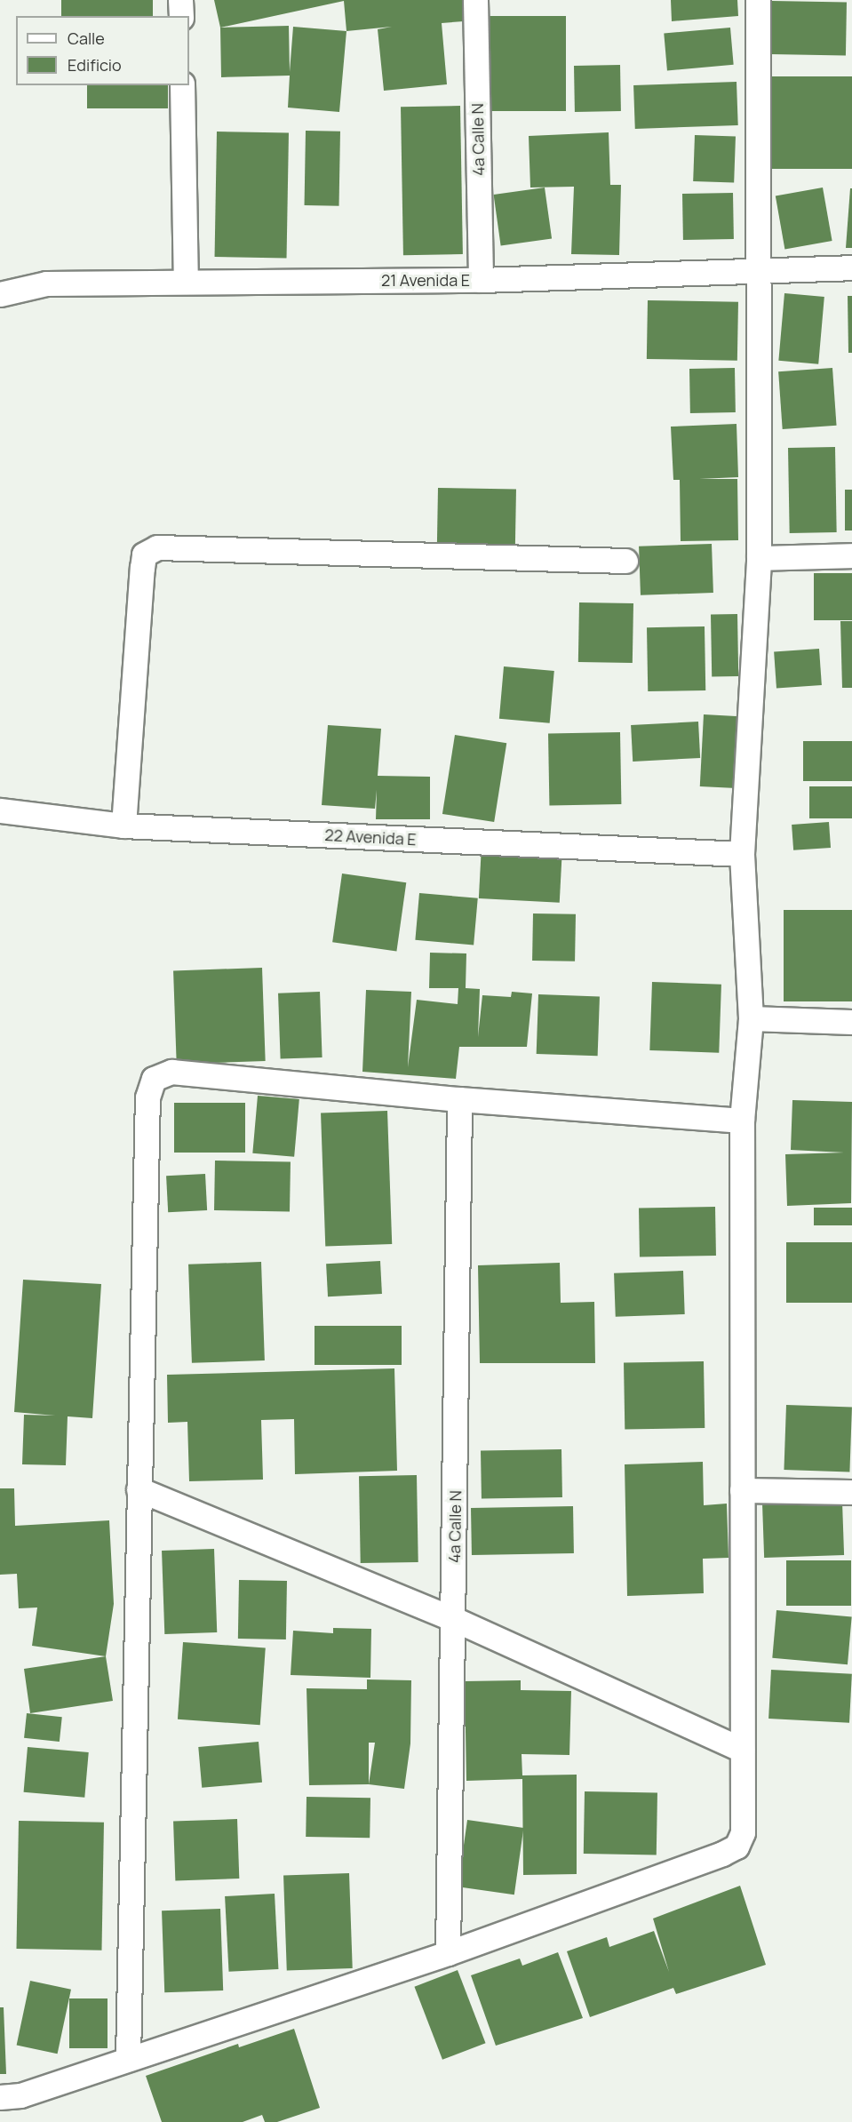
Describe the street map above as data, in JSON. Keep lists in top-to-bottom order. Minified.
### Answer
{"streets":{"street":["4a Calle N","21 Avenida E","22 Avenida E"]},"crossings":[["4a Calle N","21 Avenida E"]],"legend":["Calle","Edificio"]}
